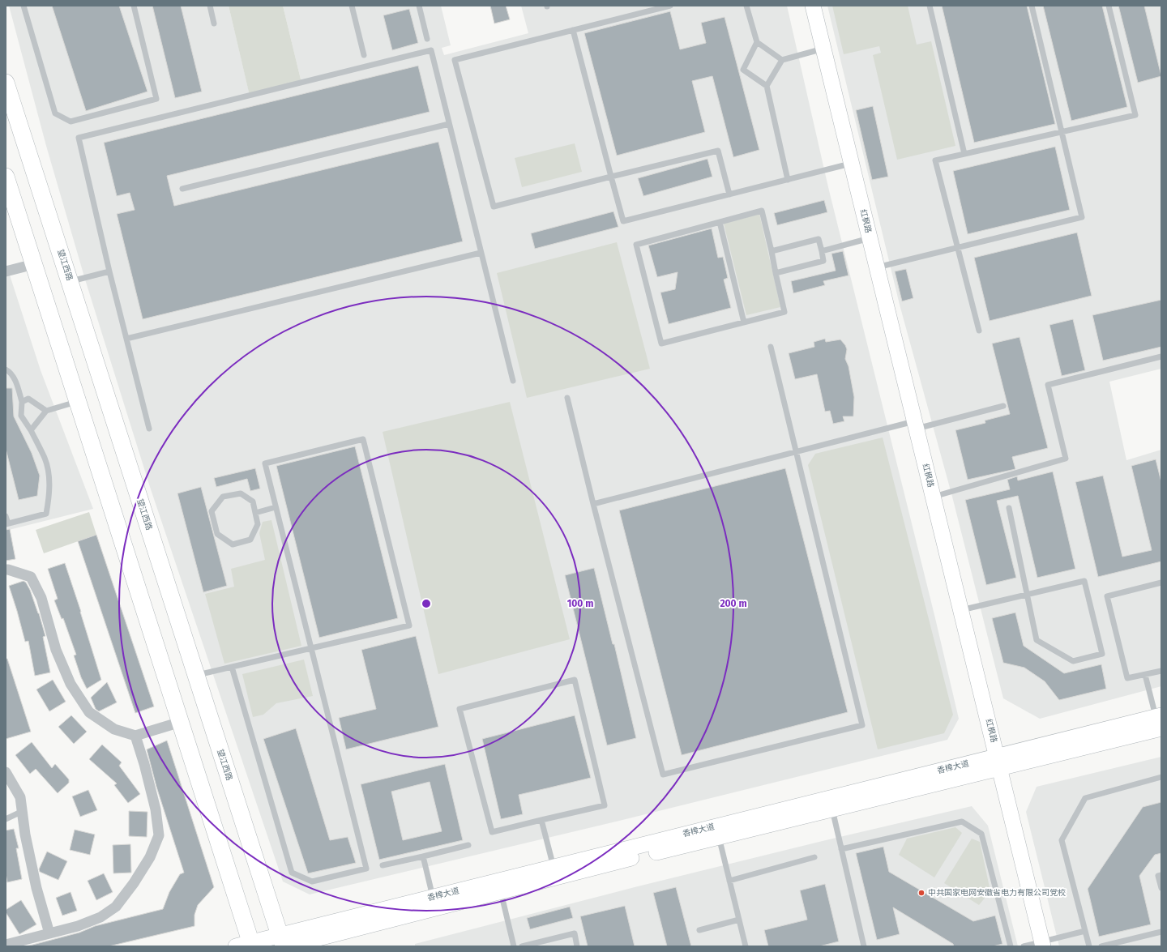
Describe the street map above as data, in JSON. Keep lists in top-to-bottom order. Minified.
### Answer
{"streets":{"main road":["红枫路","望江西路","香樟大道"]},"crossings":[["红枫路","香樟大道"],["望江西路","香樟大道"]],"places":["中共国家电网安徽省电力有限公司党校"],"rings":["100 m","200 m"]}
